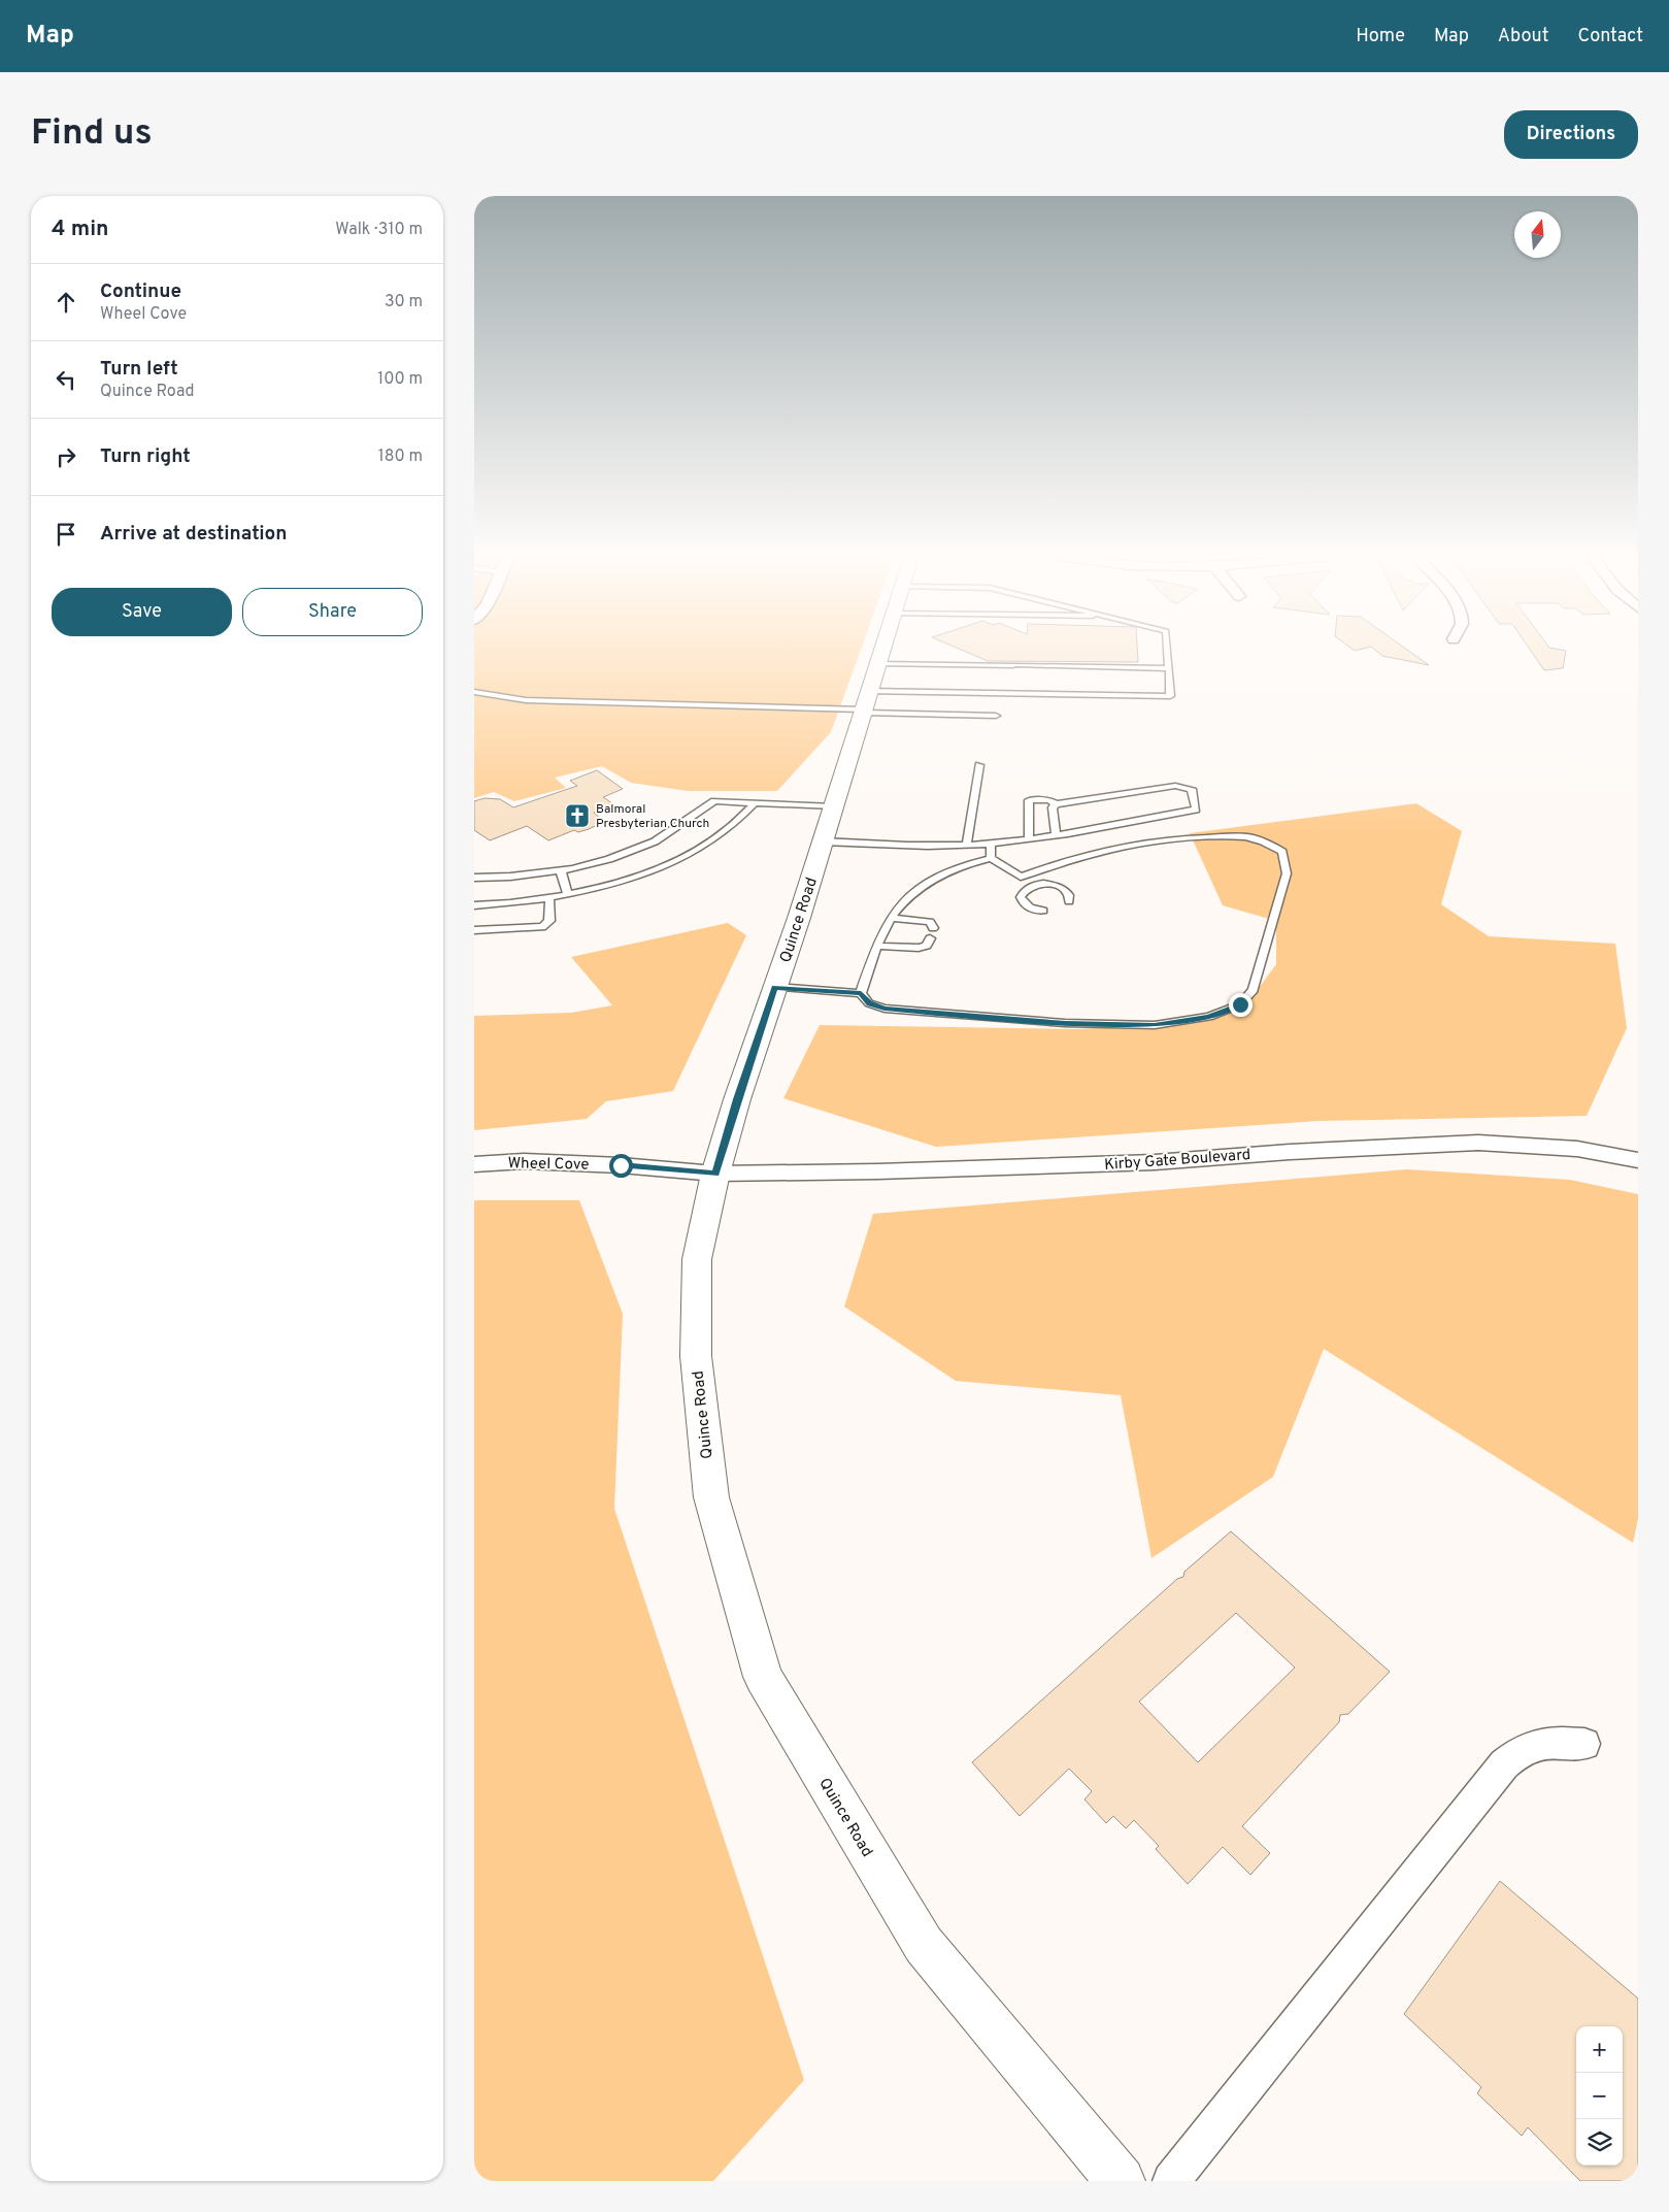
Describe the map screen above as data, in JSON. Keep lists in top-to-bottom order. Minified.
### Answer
{"streets":{"main road":["Quince Road"],"street":["Kirby Gate Boulevard","Wheel Cove"]},"crossings":[["Quince Road","Kirby Gate Boulevard"],["Quince Road","Wheel Cove"],["Kirby Gate Boulevard","Wheel Cove"]],"places":{"church":["Balmoral Presbyterian Church"]},"north":"top","page":{"header":"Map","nav":["Home","Map","About","Contact"],"buttons":["Directions",["Save","Share"]],"title":"Find us","heading":["4 min","Walk · 310 m"],"list":[["Continue","Wheel Cove","30 m"],["Turn left","Quince Road","100 m"],["Turn right","180 m"],"Arrive at destination"],"map_buttons":["+","−"]}}
